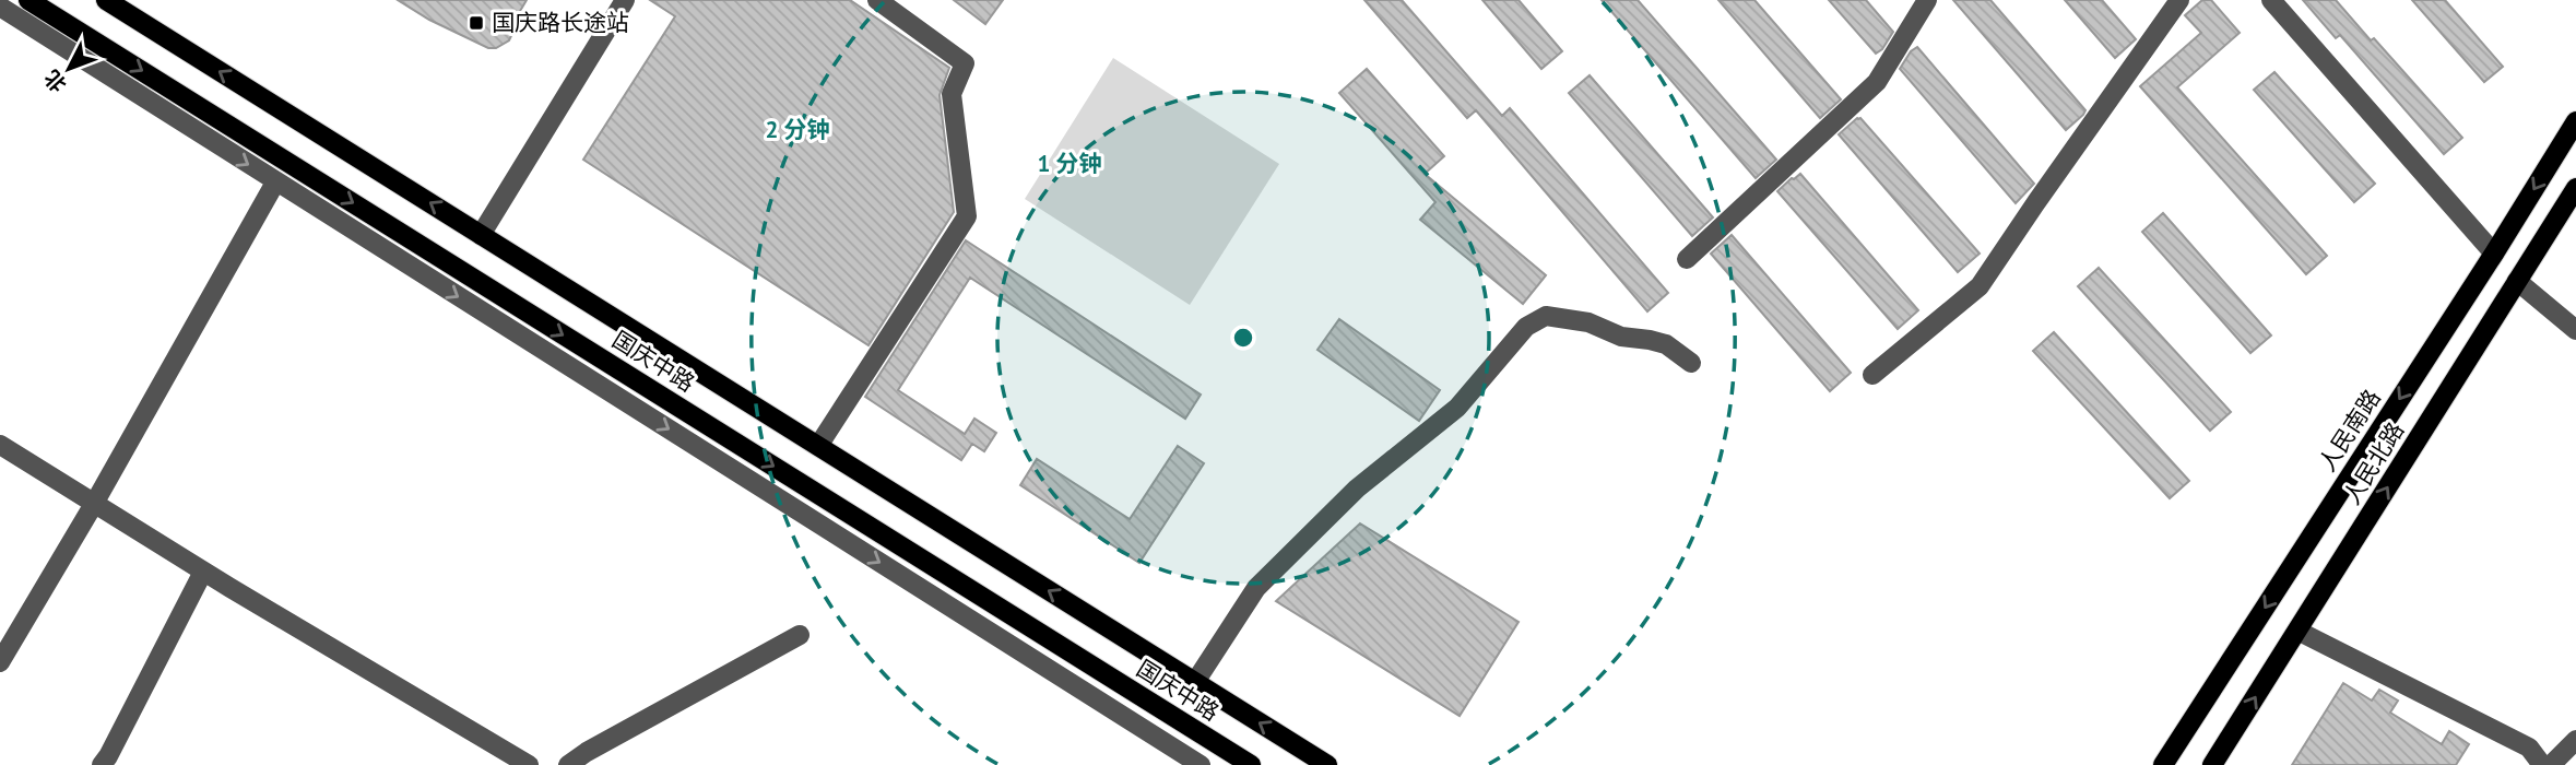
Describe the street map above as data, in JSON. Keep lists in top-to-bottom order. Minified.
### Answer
{"streets":{"main road":["国庆中路","人民南路","人民北路"]},"one_way":["人民南路","人民北路"],"places":{"transit":["国庆路长途站"]},"north":"bottom left","rings":["2 分钟","1 分钟"]}
